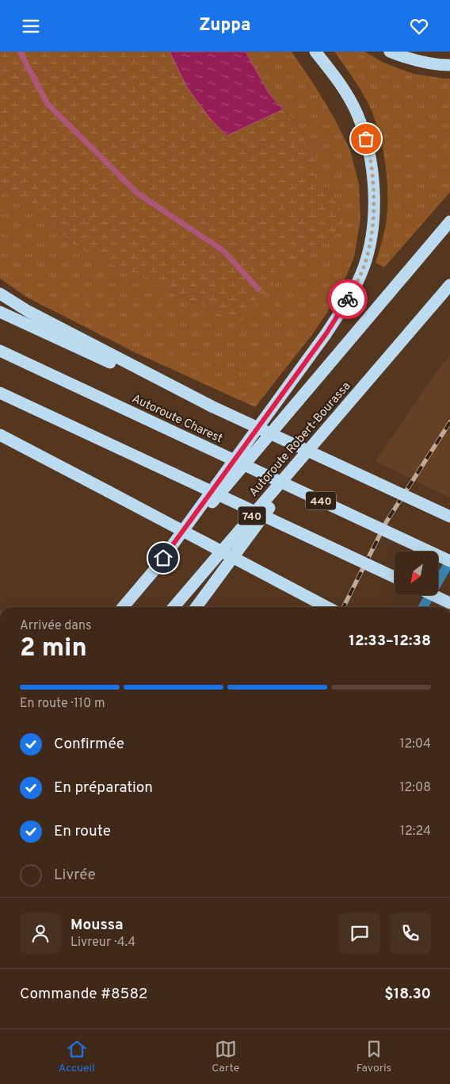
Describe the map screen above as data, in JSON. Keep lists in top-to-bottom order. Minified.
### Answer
{"streets":{"highway":["Autoroute Charest","Autoroute Robert-Bourassa","440","740"]},"north":"bottom left","page":{"header":"Zuppa","heading":["2 min","Arrivée dans","12:33–12:38"],"panel":["Moussa","Livreur · 4.4","Commande #8582","$18.30"],"bar":"En route · 110 m","list":[["Confirmée","12:04"],["En préparation","12:08"],["En route","12:24"],"Livrée"],"tabs":["Accueil","Carte","Favoris"]}}
